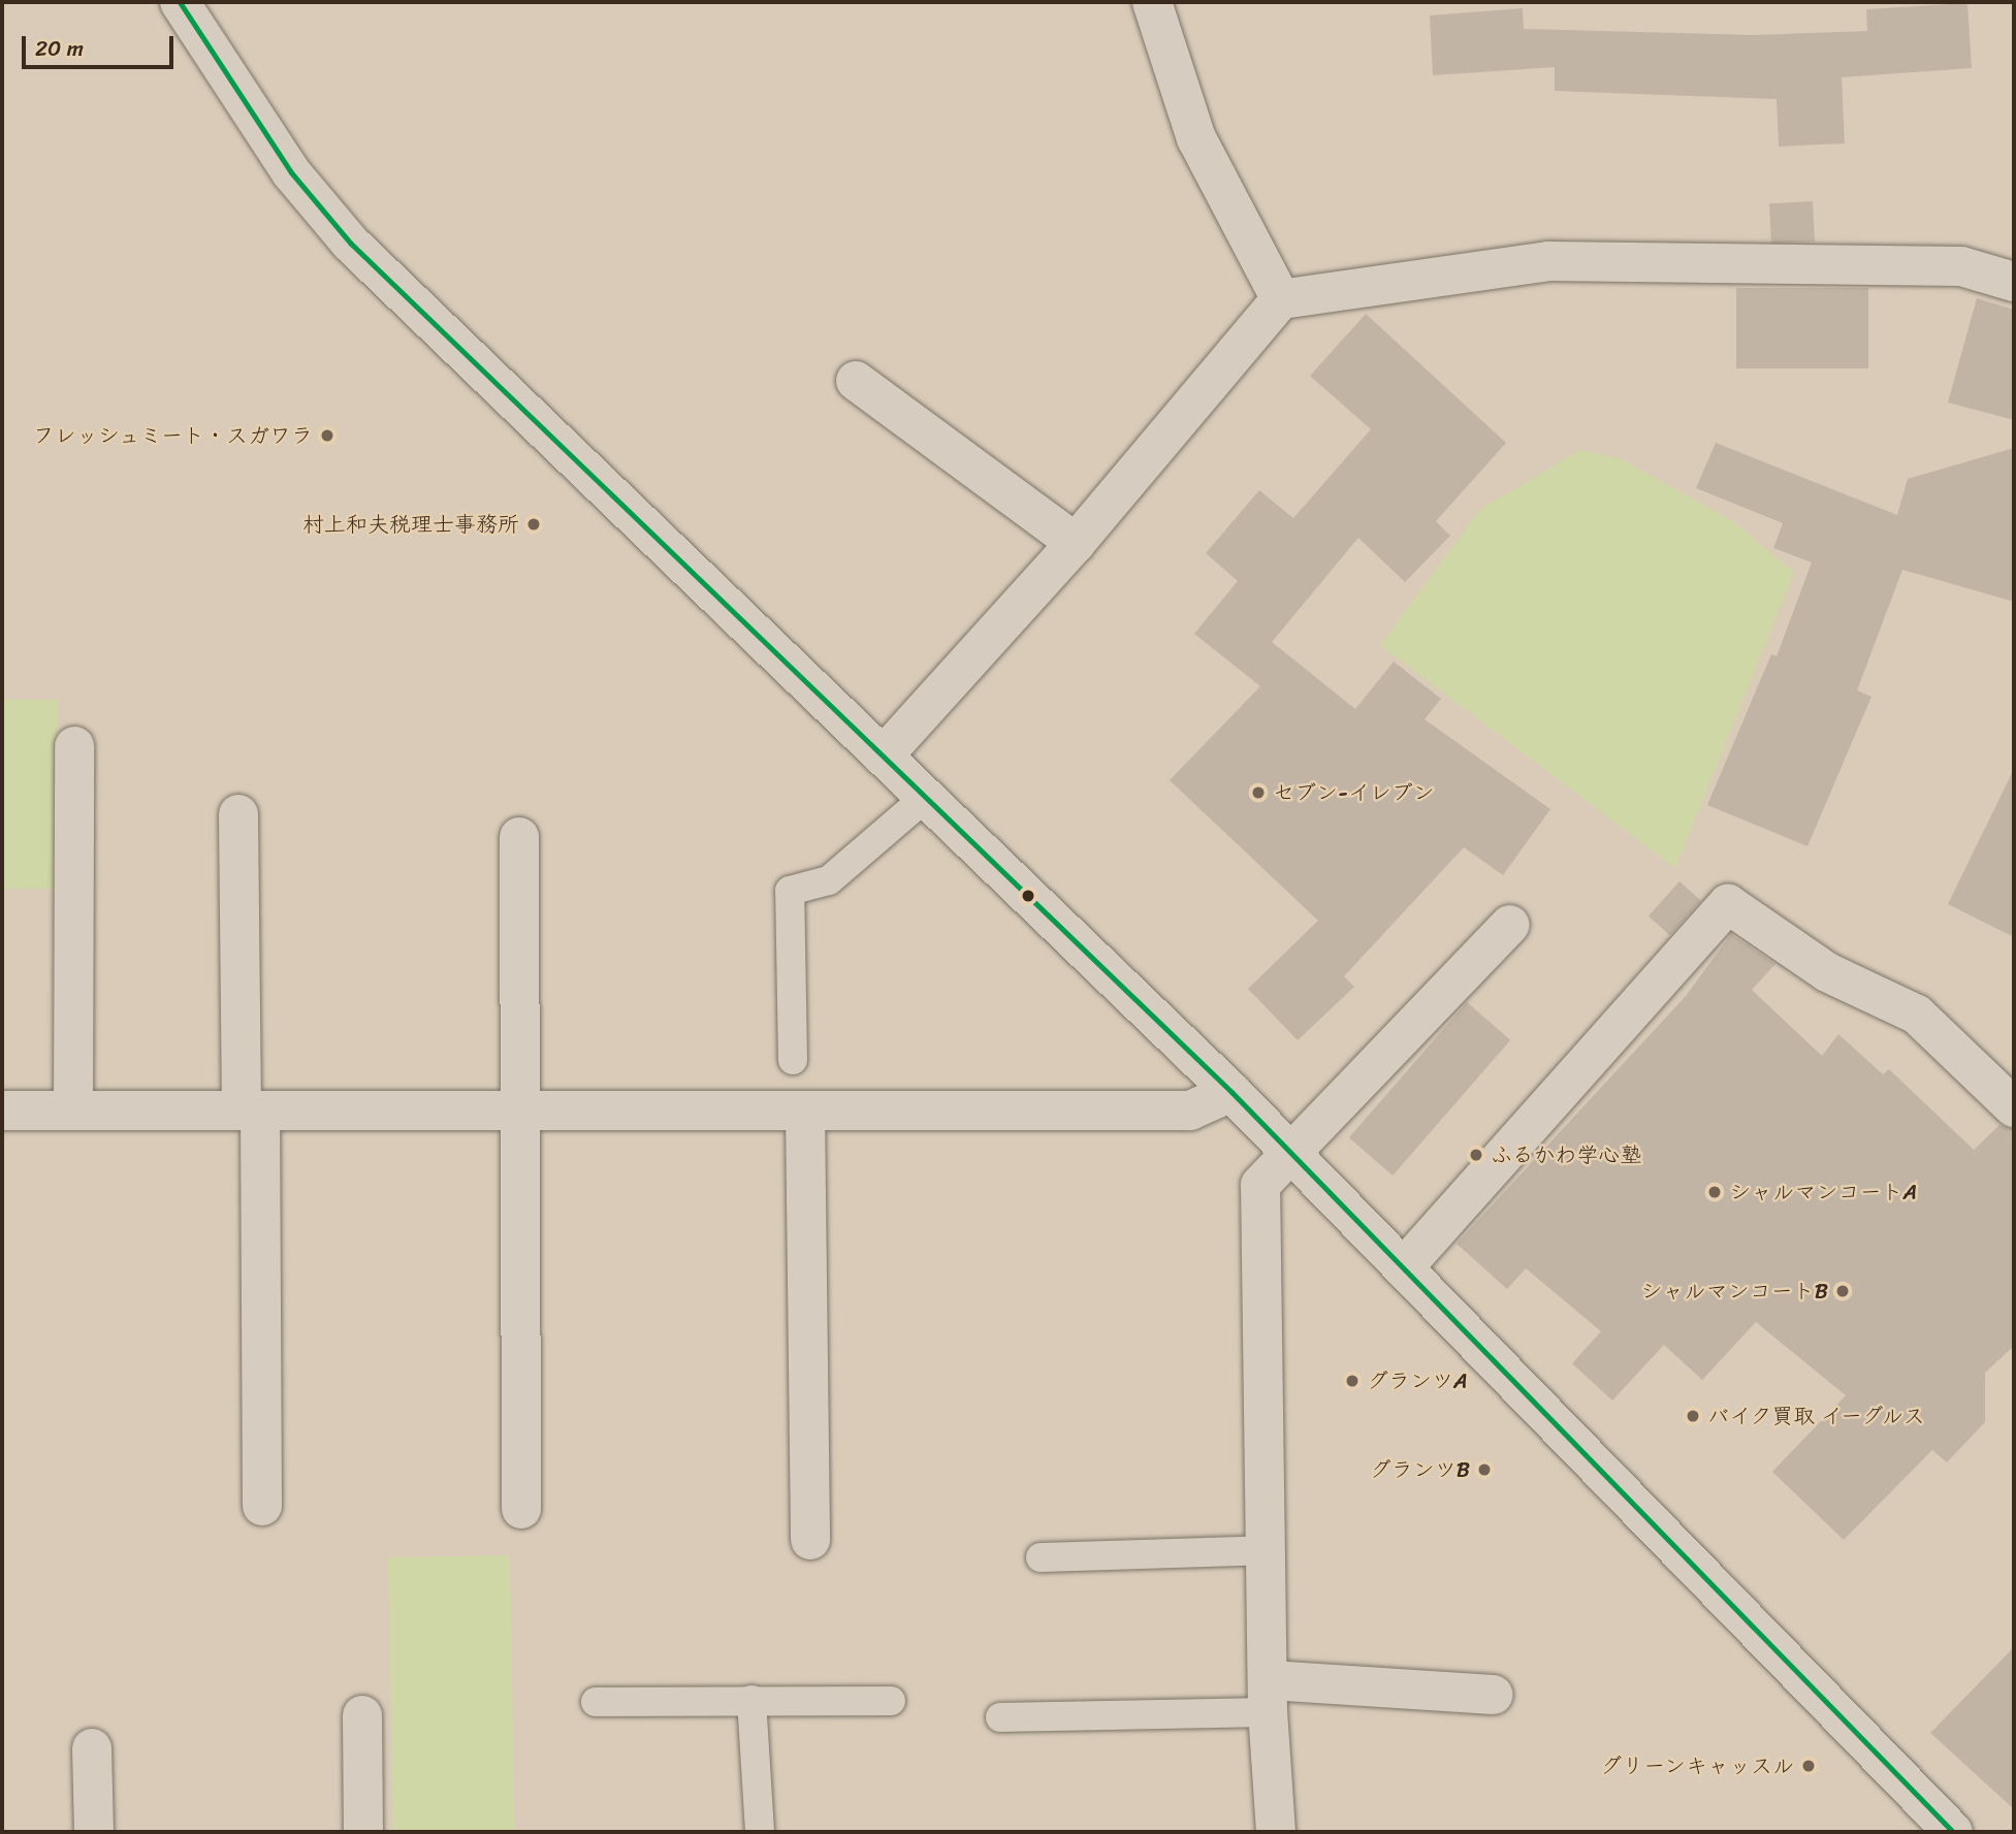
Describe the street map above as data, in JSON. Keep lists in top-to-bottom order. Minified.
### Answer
{"places":["フレッシュミート・スガワラ","村上和夫税理士事務所","セブン-イレブン","ふるかわ学心塾","シャルマンコートA","シャルマンコートB","グランツA","バイク買取 イーグルス","グランツB","グリーンキャッスル"],"scale_bar":"20 m"}
